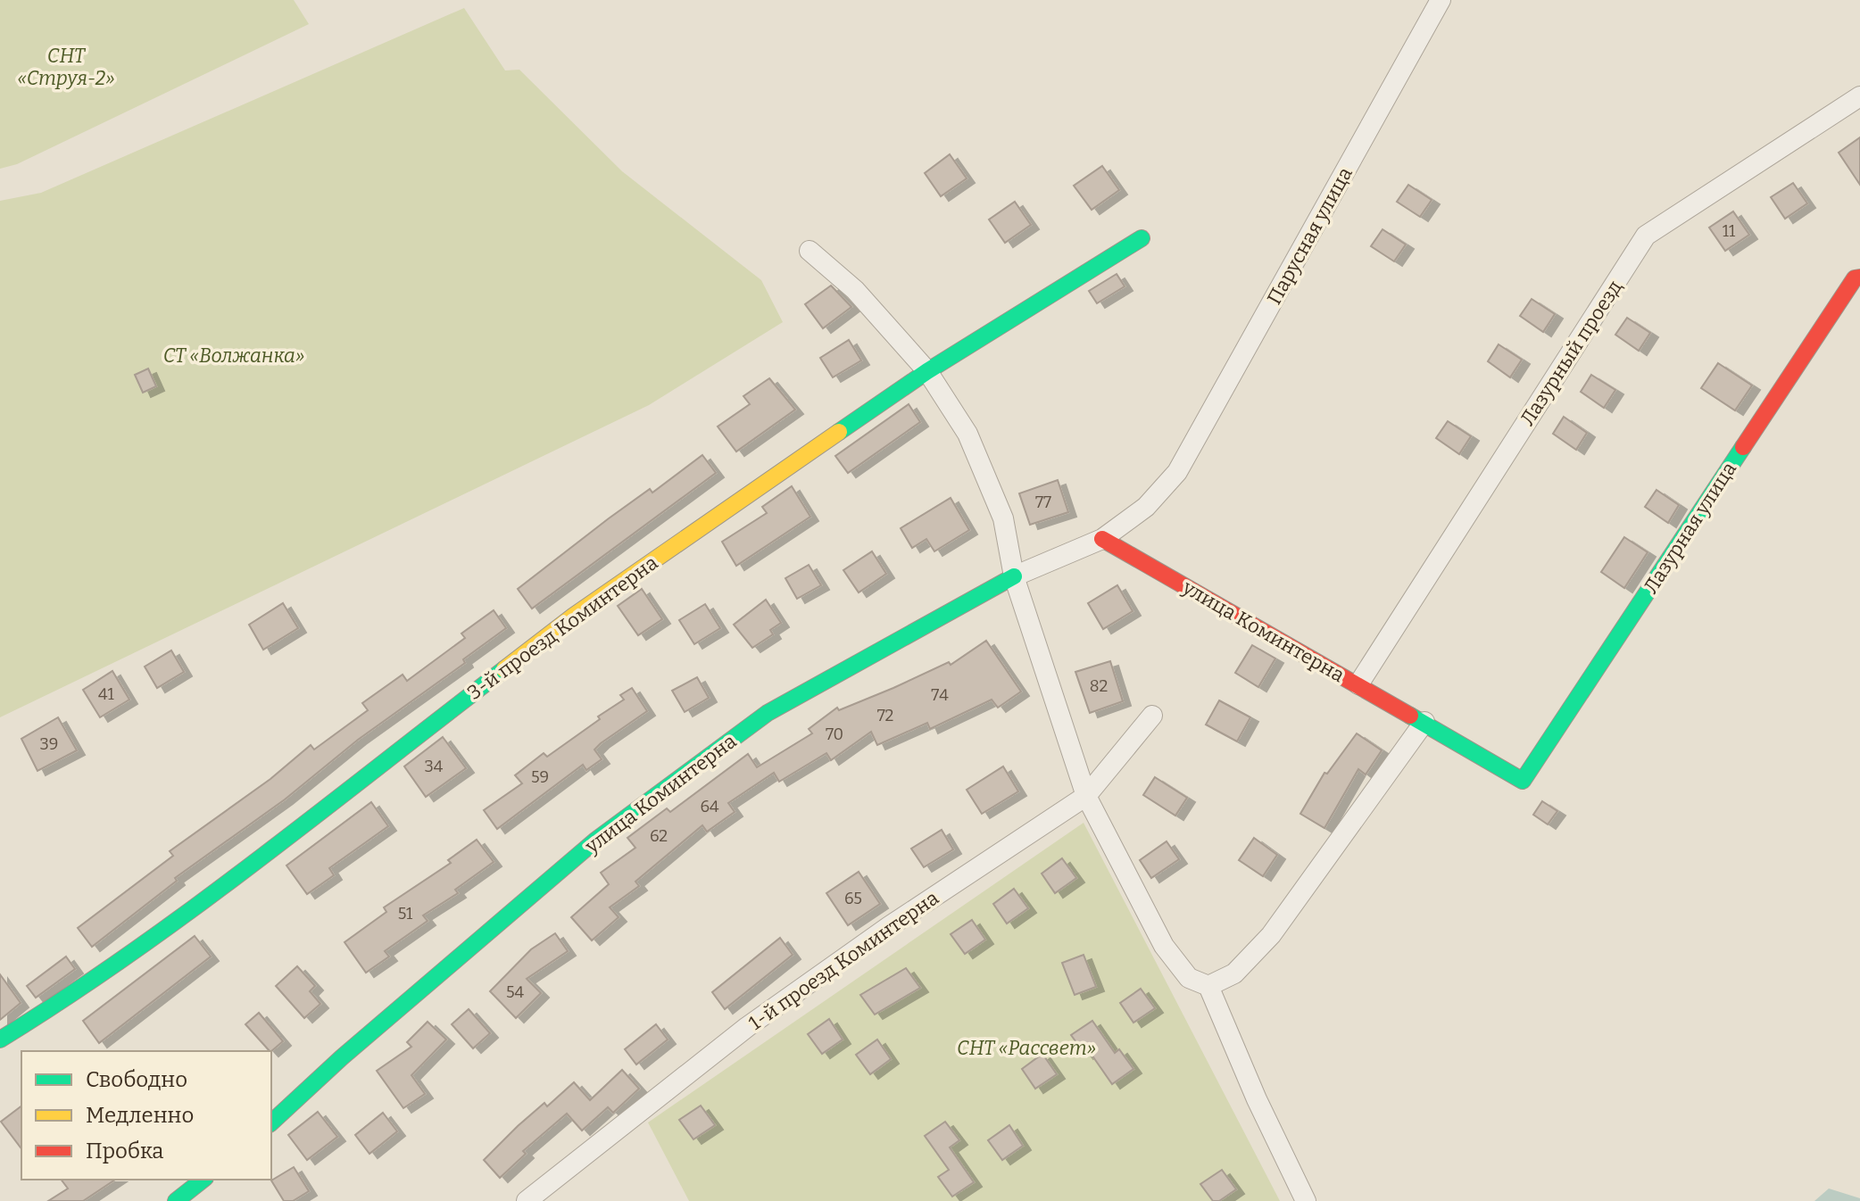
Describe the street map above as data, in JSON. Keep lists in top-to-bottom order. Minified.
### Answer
{"streets":{"street":["Парусная улица","Лазурный проезд","Лазурная улица","3-й проезд Коминтерна","улица Коминтерна","1-й проезд Коминтерна"]},"crossings":[["Парусная улица","улица Коминтерна"],["Лазурный проезд","улица Коминтерна"],["Лазурная улица","улица Коминтерна"]],"parks":["СНТ «Струя-2»","СТ «Волжанка»","СНТ «Рассвет»"],"house_numbers":["11","77","82","41","74","72","70","39","34","59","64","62","65","51","54"],"legend":["Свободно","Медленно","Пробка"]}
